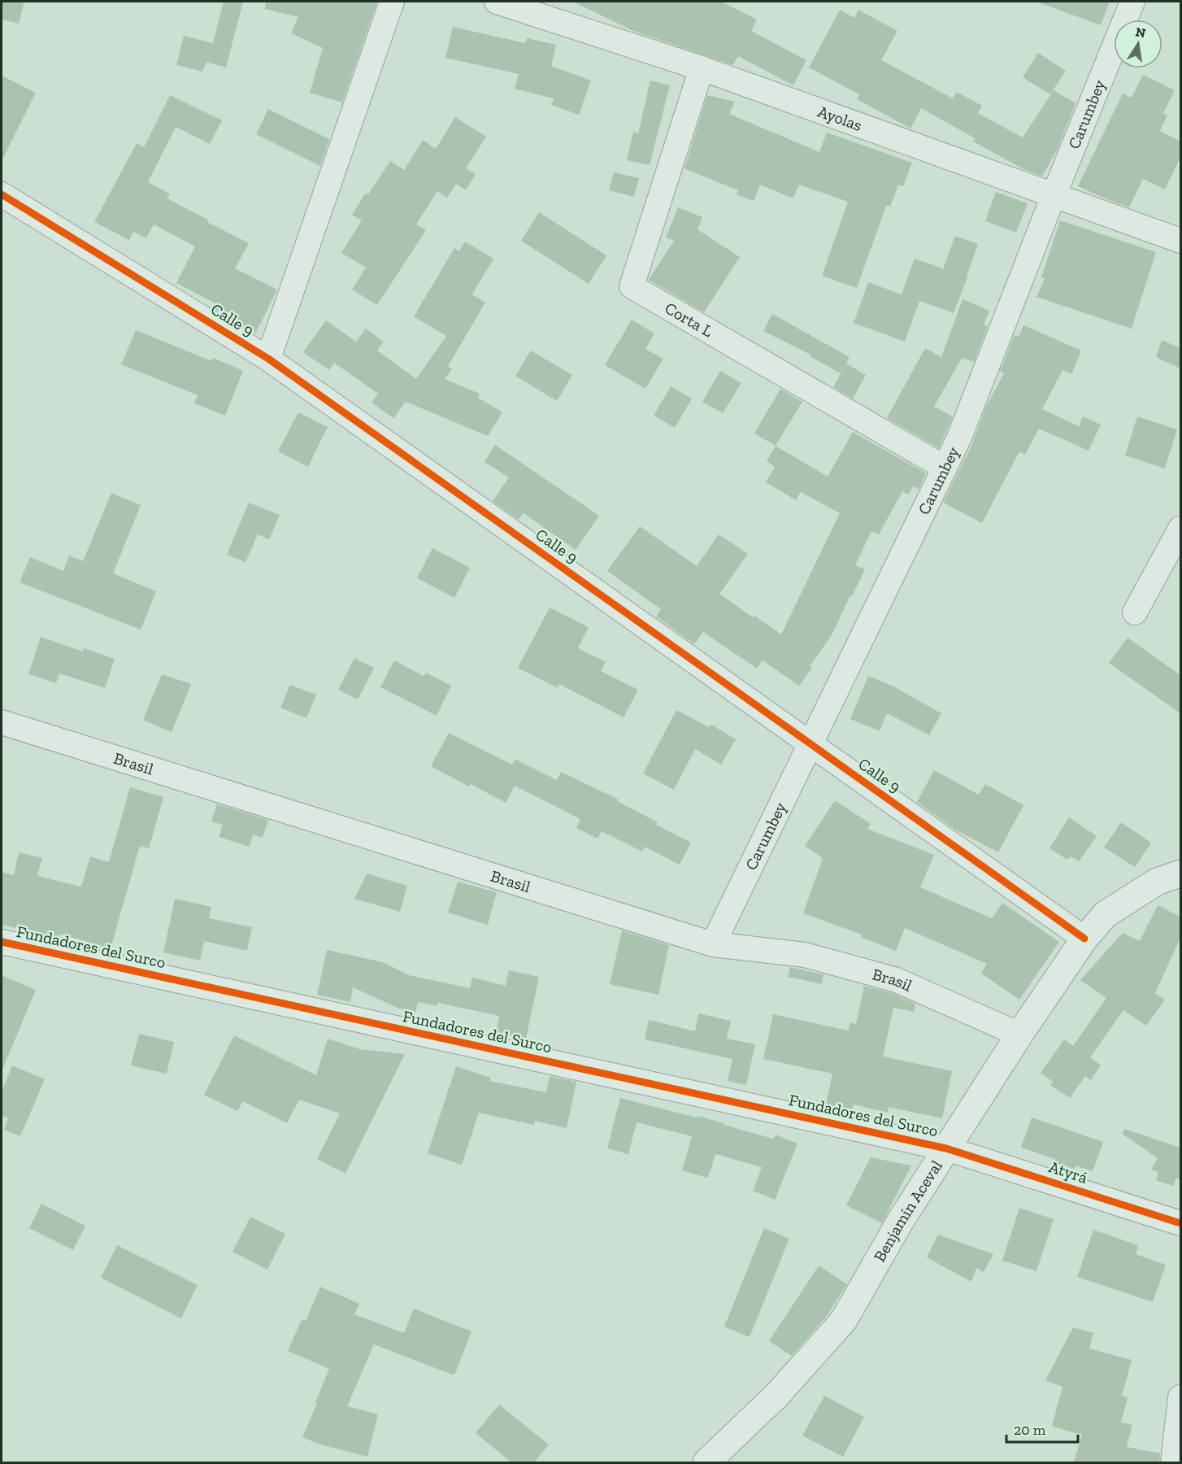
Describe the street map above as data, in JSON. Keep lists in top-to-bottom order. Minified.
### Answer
{"streets":{"street":["Carumbey","Ayolas","Calle 9","Corta L","Brasil","Fundadores del Surco","Atyrá","Benjamín Aceval"]},"crossings":[["Carumbey","Ayolas"],["Carumbey","Calle 9"],["Carumbey","Corta L"],["Carumbey","Brasil"],["Ayolas","Corta L"],["Calle 9","Benjamín Aceval"],["Brasil","Benjamín Aceval"],["Fundadores del Surco","Atyrá"],["Fundadores del Surco","Benjamín Aceval"],["Atyrá","Benjamín Aceval"]],"scale_bar":"20 m","north":"top"}
